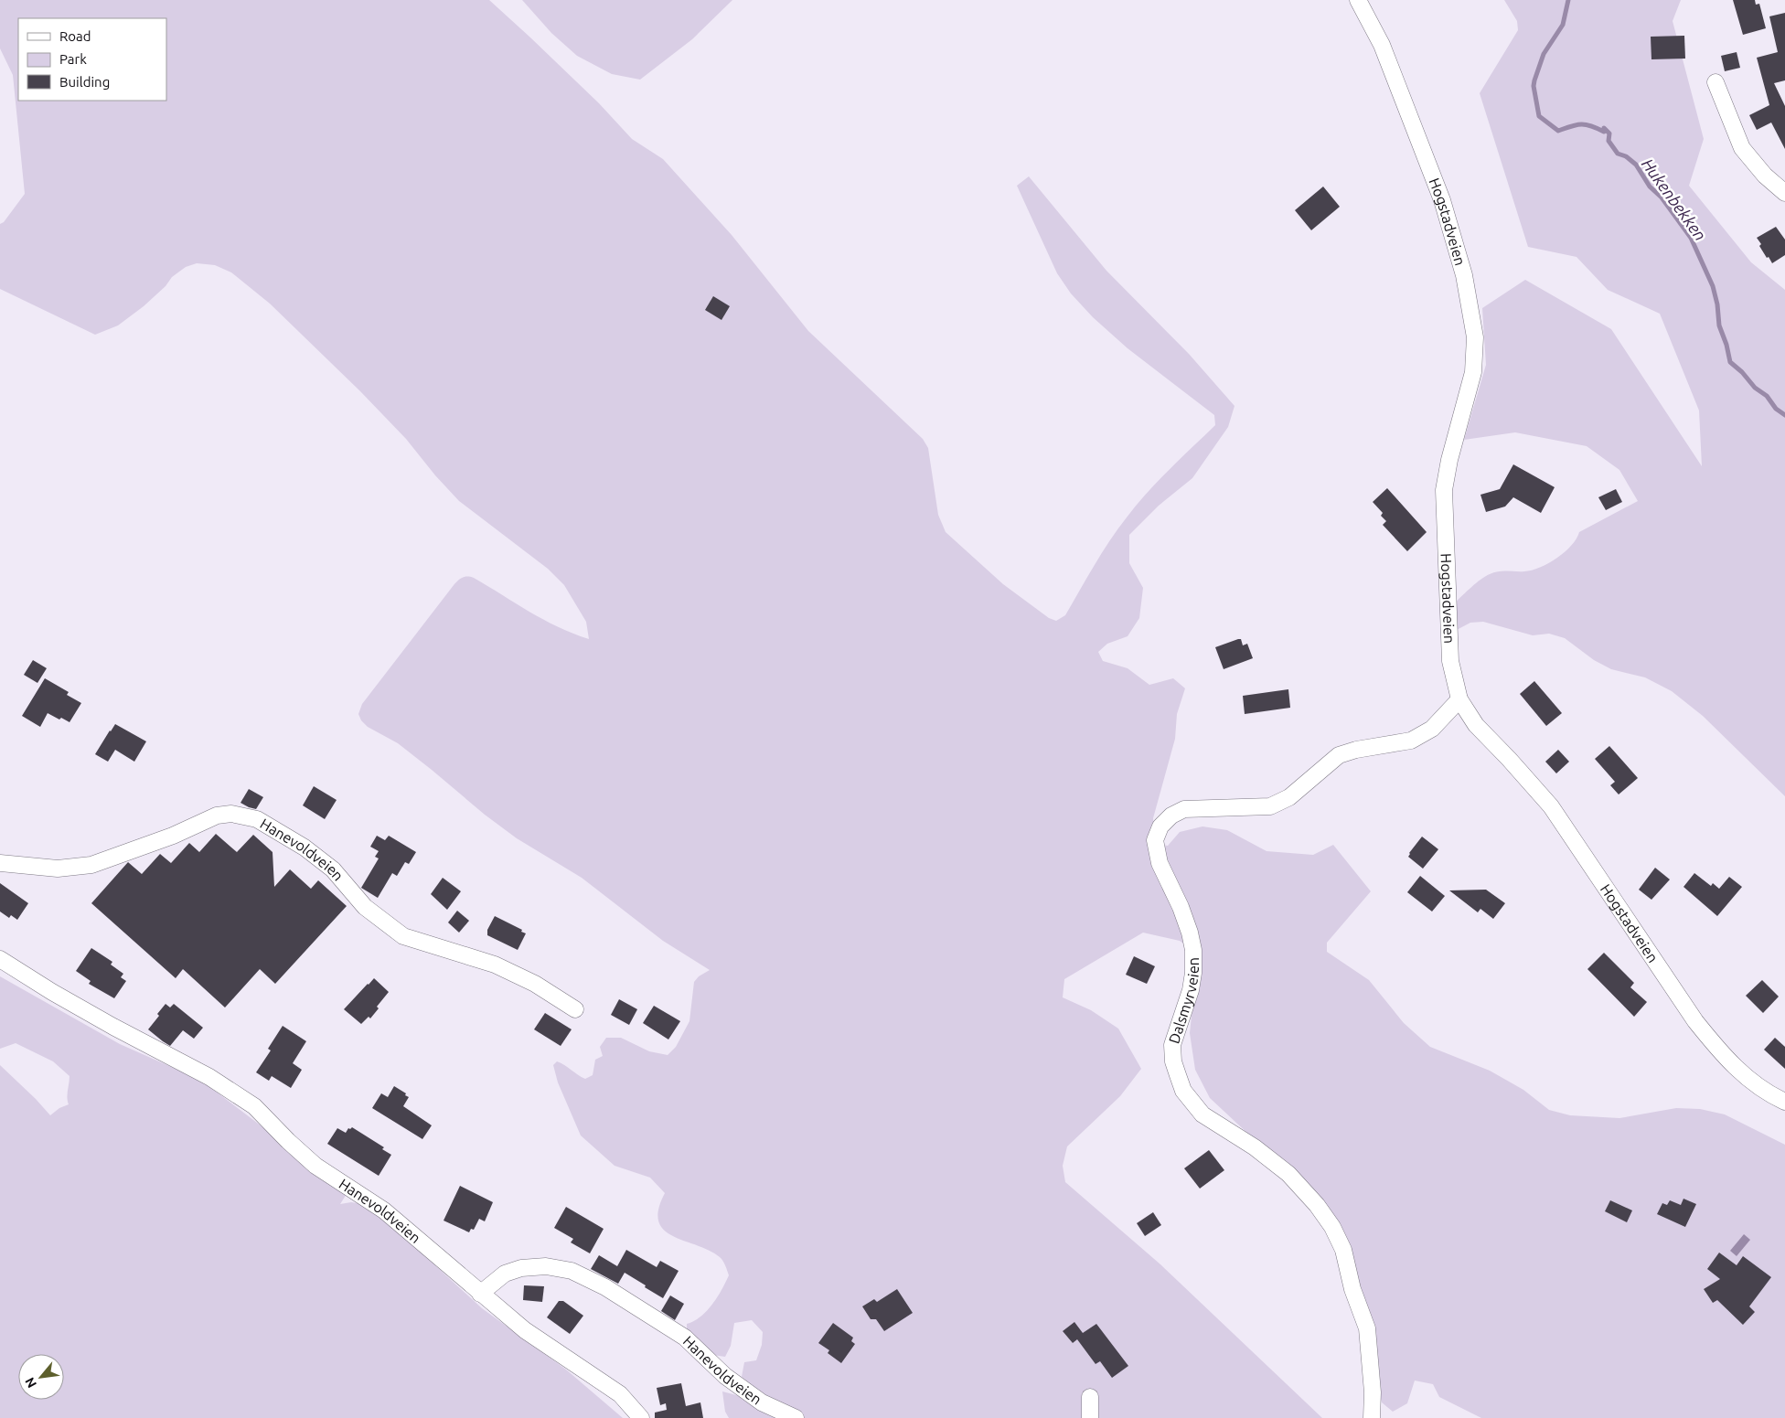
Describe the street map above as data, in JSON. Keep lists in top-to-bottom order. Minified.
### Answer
{"streets":{"street":["Hogstadveien","Hanevoldveien","Dalsmyrveien"]},"crossings":[["Hogstadveien","Dalsmyrveien"]],"water":["Hukenbekken"],"legend":["Road","Park","Building"],"north":"bottom left"}
